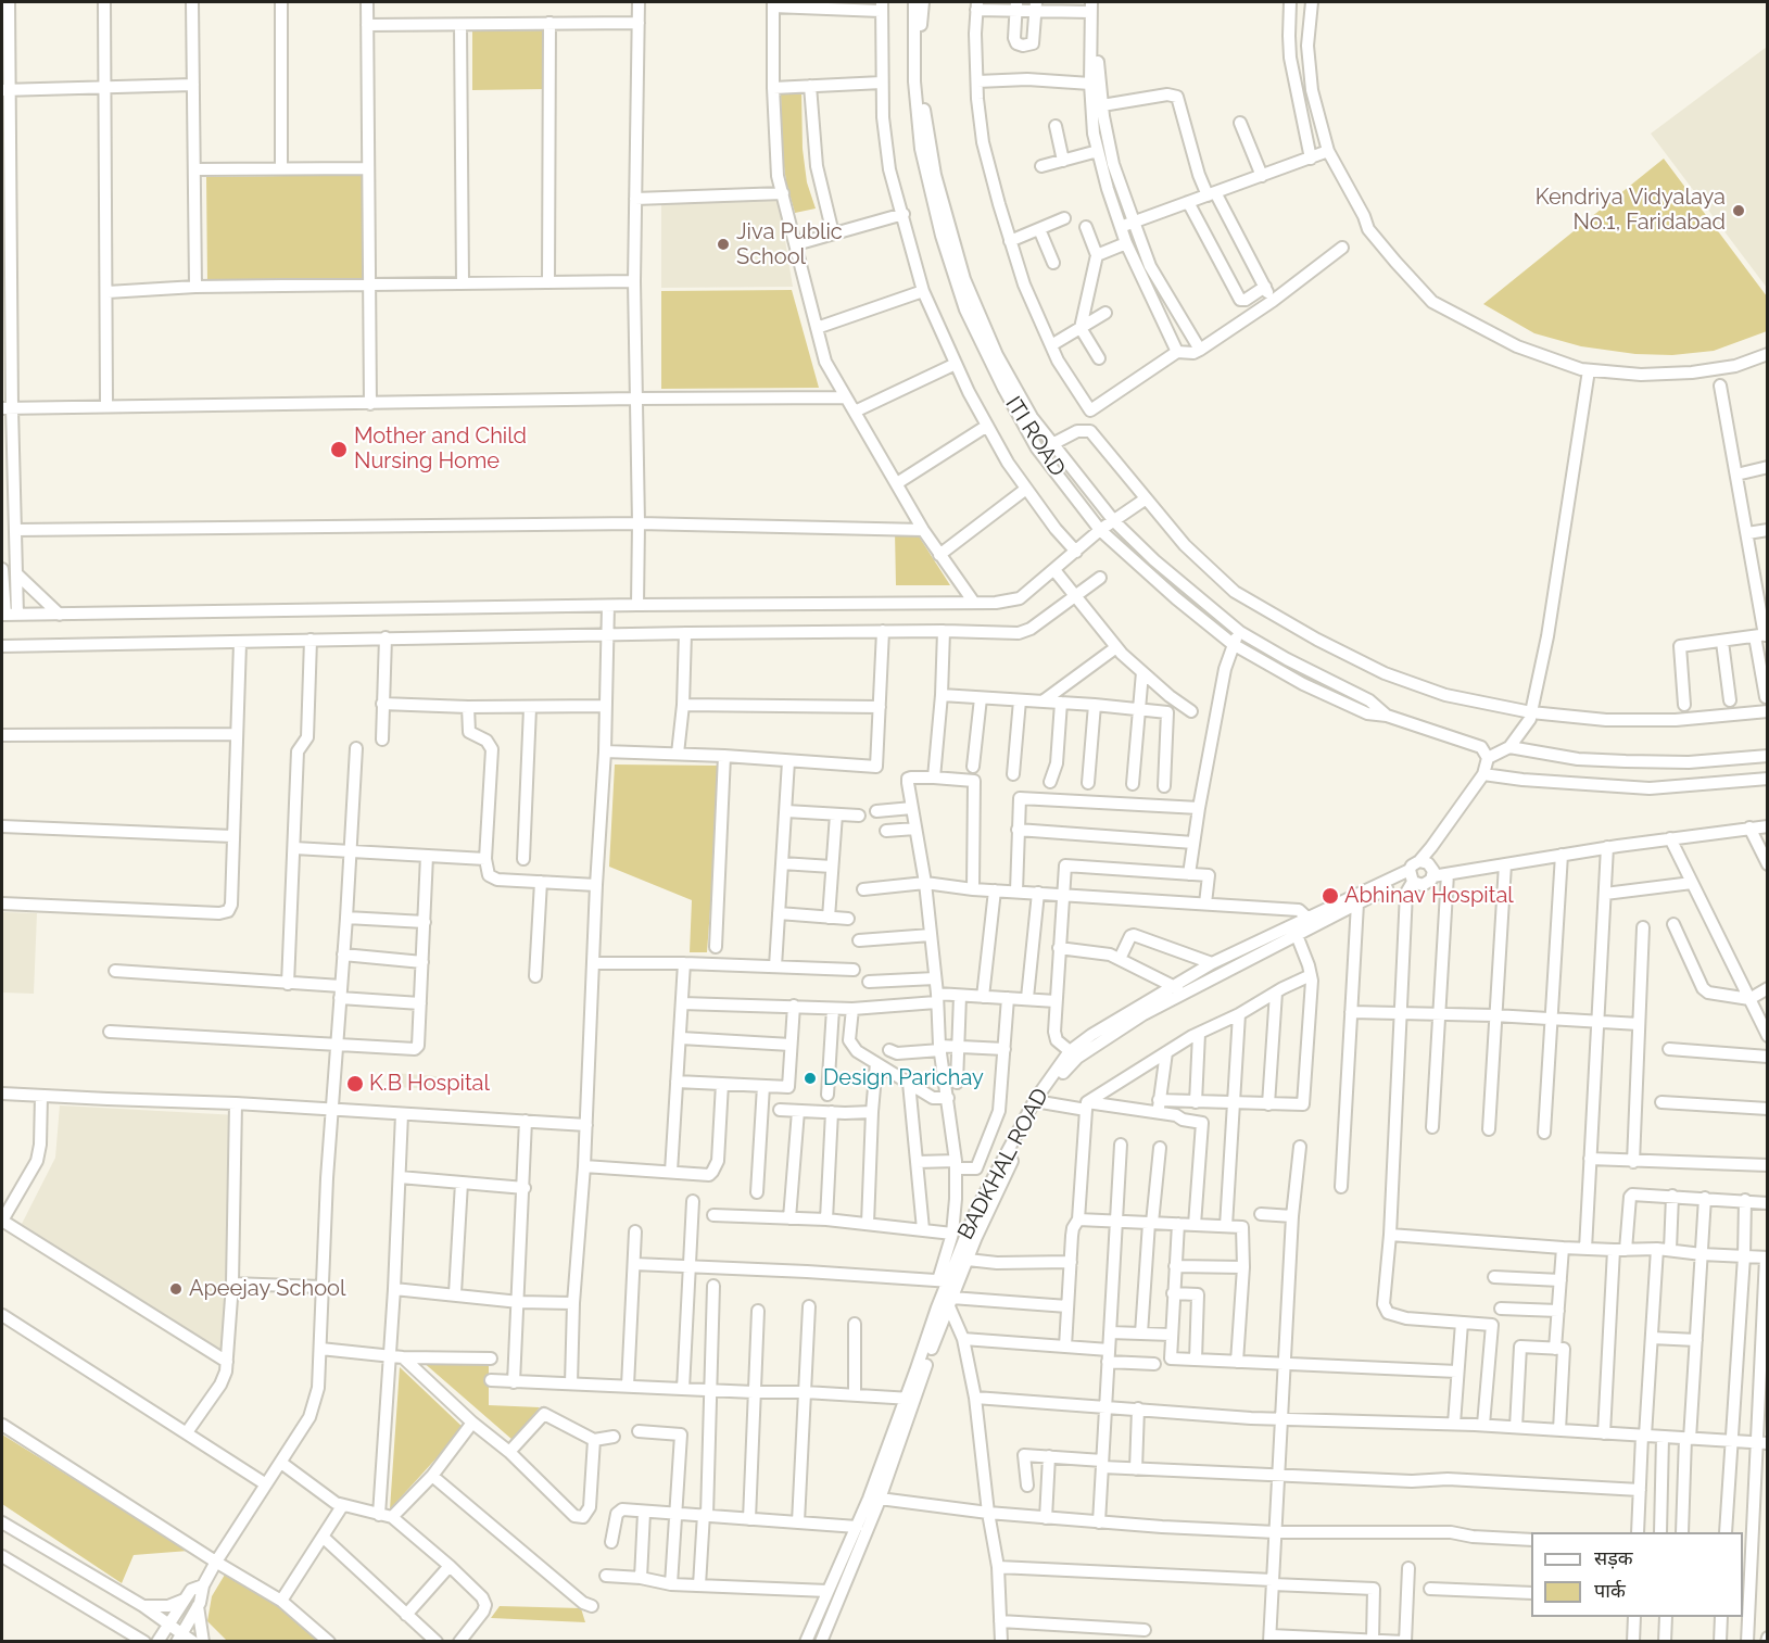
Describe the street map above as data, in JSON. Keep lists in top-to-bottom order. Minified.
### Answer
{"streets":{"street":["ITI ROAD","BADKHAL ROAD"]},"places":["Kendriya Vidyalaya No.1, Faridabad","Jiva Public School","Mother and Child Nursing Home","Abhinav Hospital","Design Parichay","K.B Hospital","Apeejay School"],"legend":["सड़क","पार्क"]}
